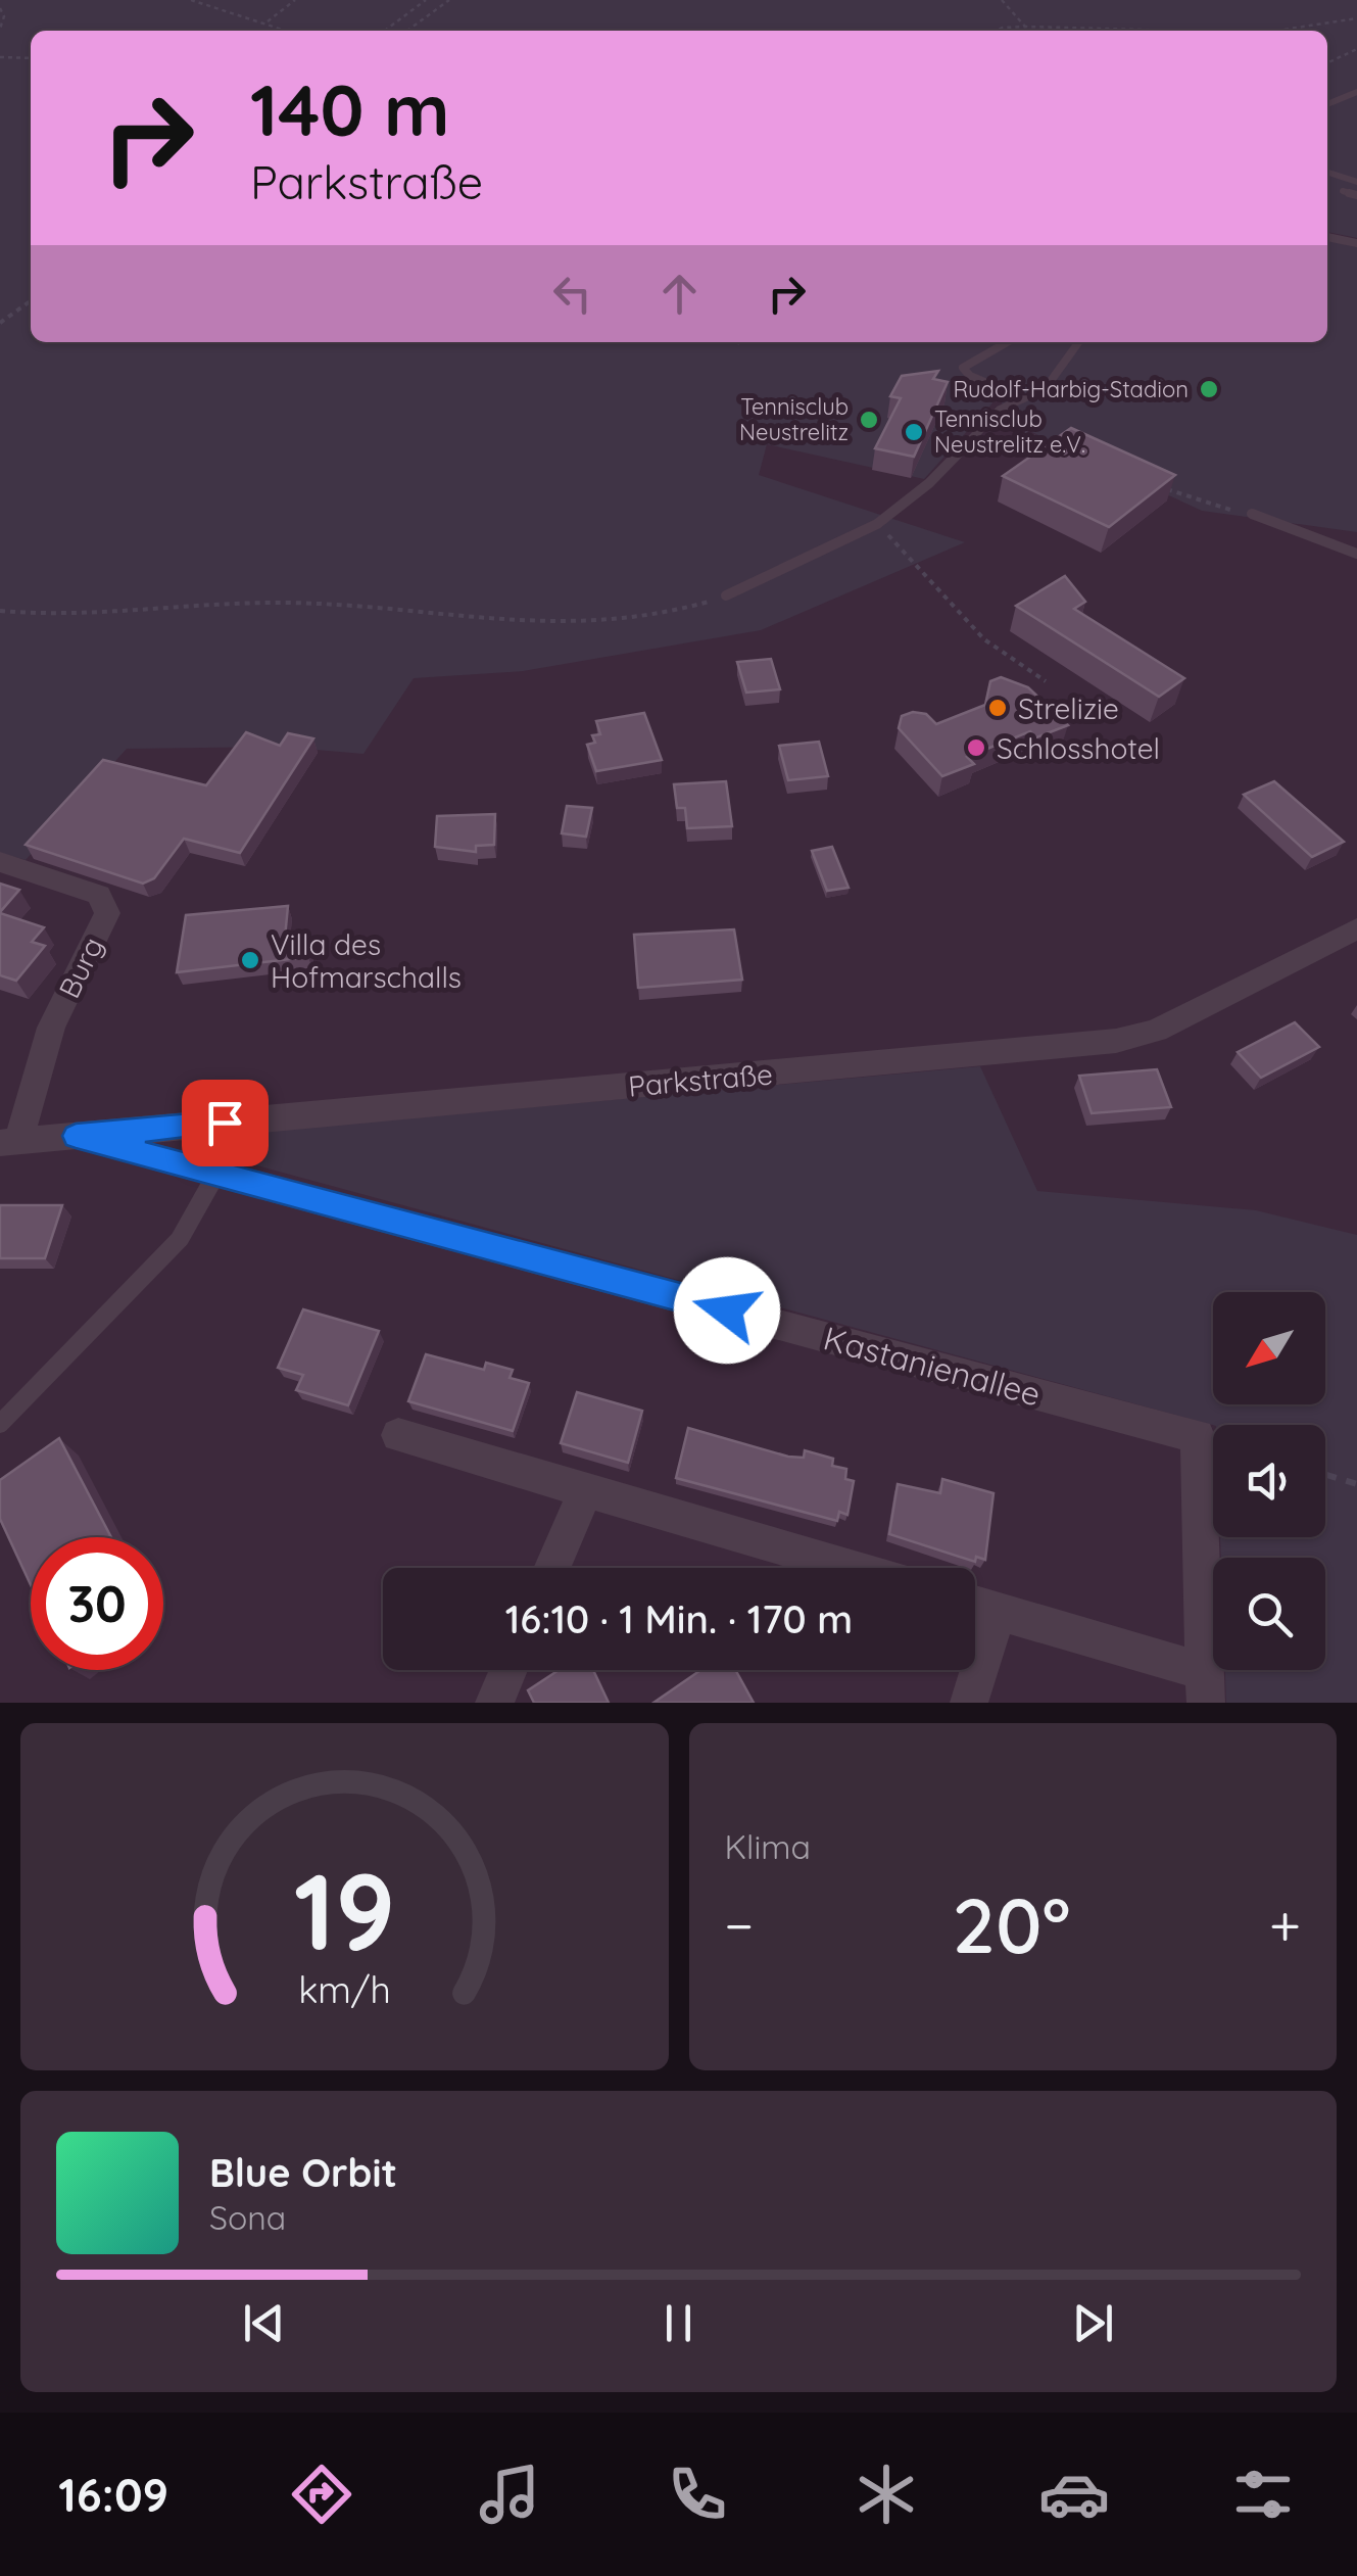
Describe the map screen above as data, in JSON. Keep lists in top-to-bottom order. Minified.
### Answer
{"streets":{"street":["Burg","Parkstraße","Kastanienallee"]},"crossings":[["Burg","Parkstraße"],["Parkstraße","Kastanienallee"]],"places":["Rudolf-Harbig-Stadion","Tennisclub Neustrelitz","Tennisclub Neustrelitz e.V.","Strelizie","Schlosshotel","Villa des Hofmarschalls"],"north":"bottom left","page":{"turn":["140 m","Parkstraße"],"limit":"30","trip":"16:10 · 1 Min. · 170 m","tile":"Klima","heat":["−","20°","+"],"song":["Blue Orbit","Sona"],"tabs":"16:09","gauge":["19","km/h"]}}
